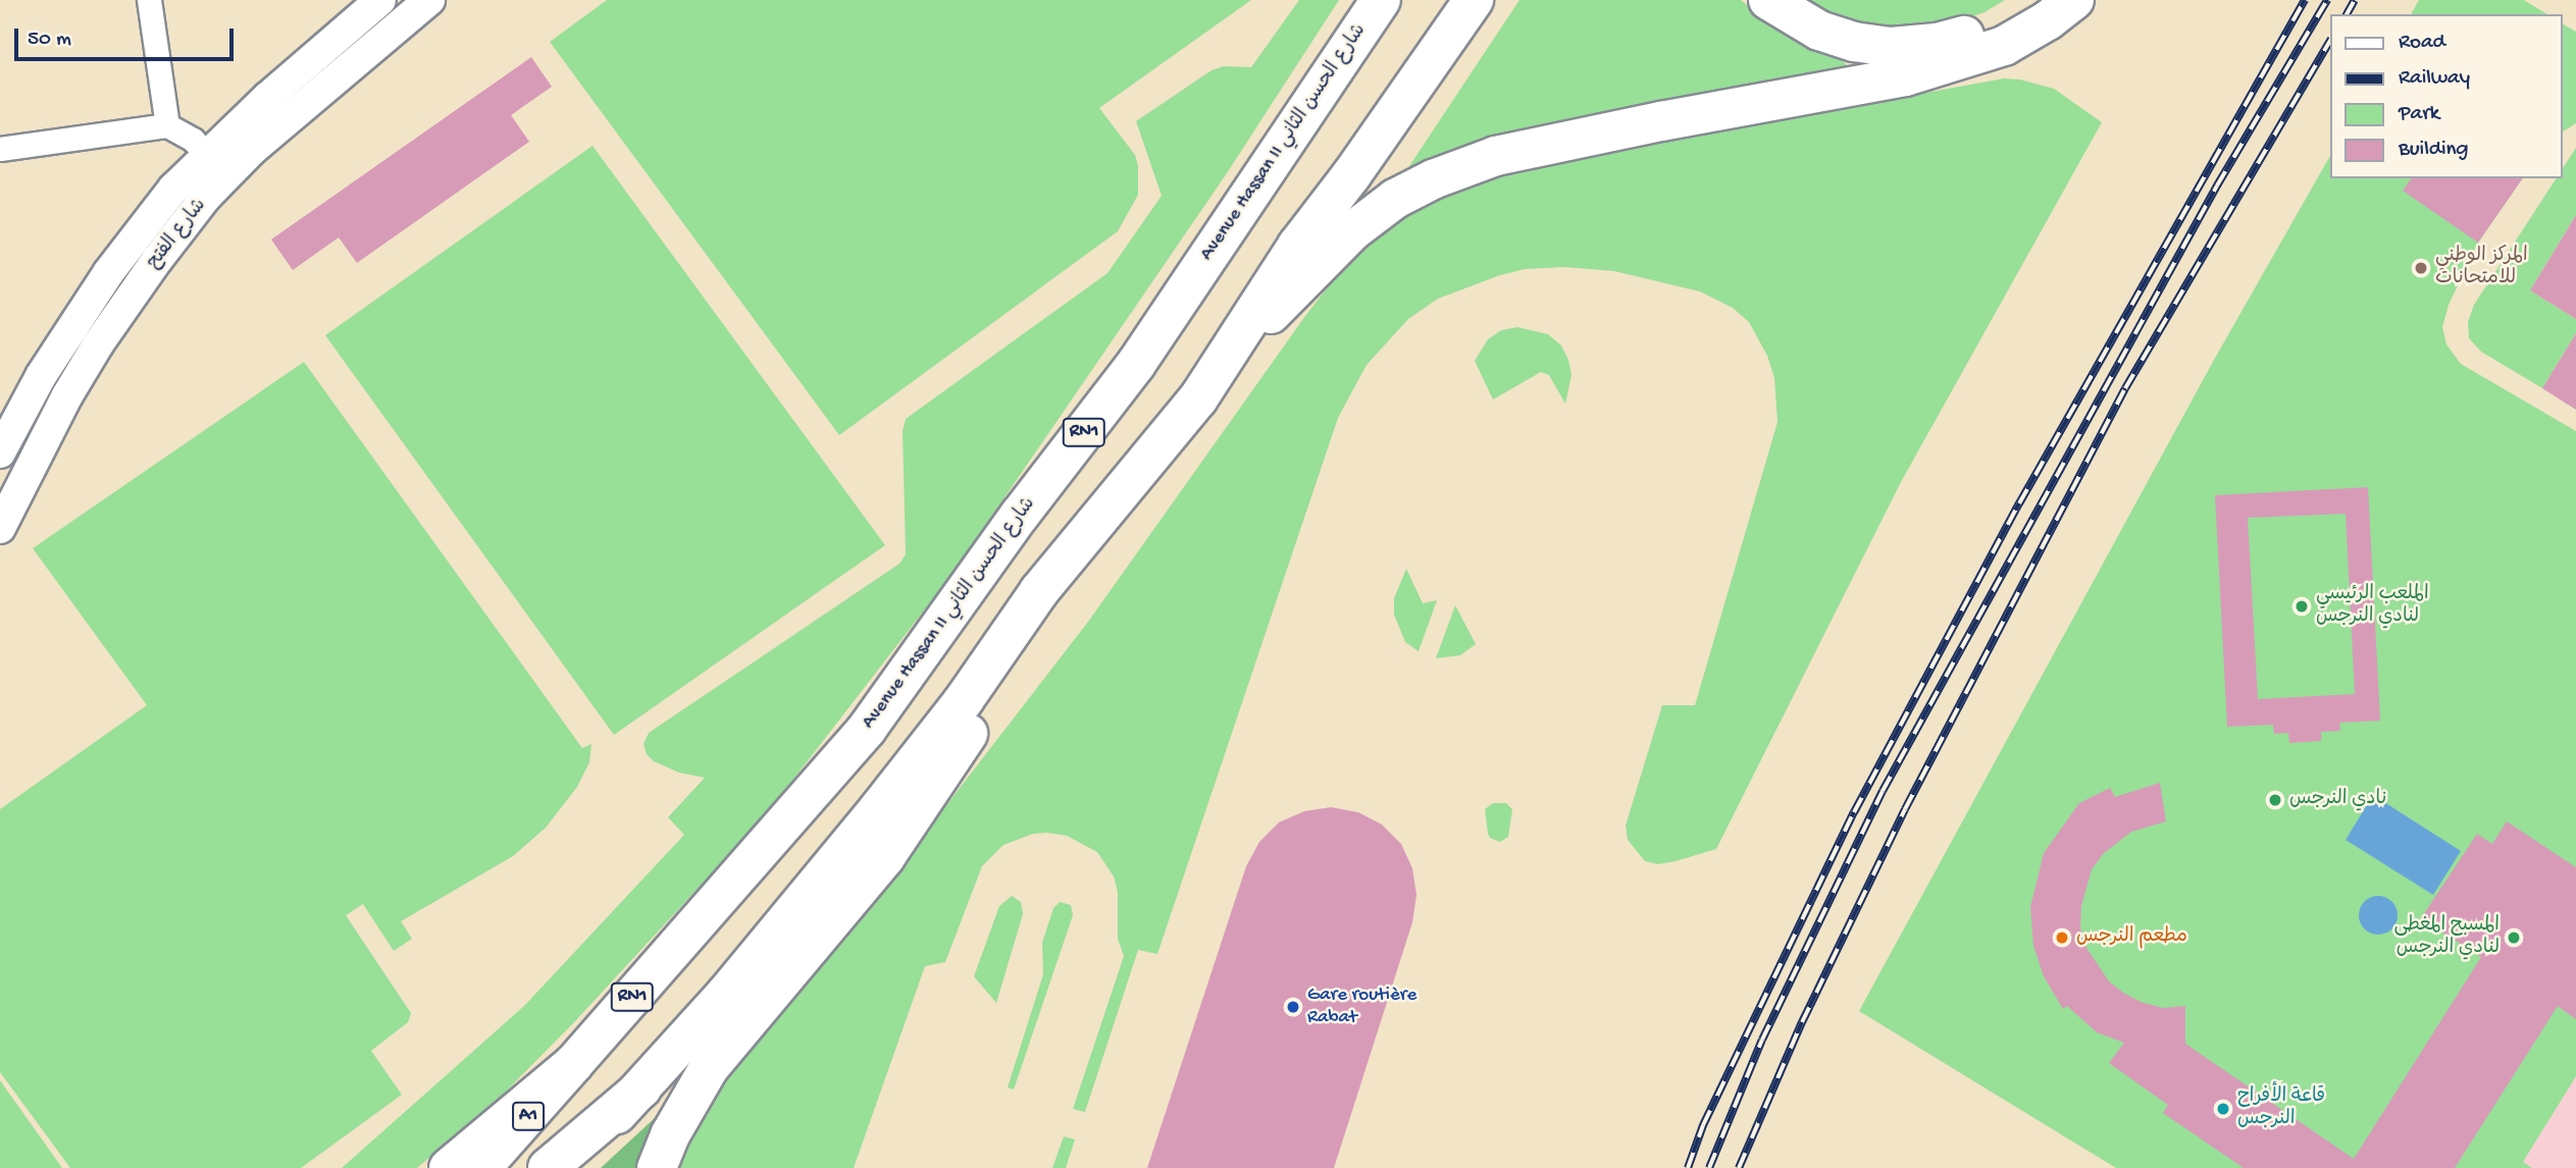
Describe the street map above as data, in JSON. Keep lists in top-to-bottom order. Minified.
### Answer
{"streets":{"highway":["Avenue Hassan II شارع الحسن الثاني","RN1","A1"],"street":["شارع الفتح"]},"crossings":[["Avenue Hassan II شارع الحسن الثاني","A1"]],"places":["المركز الوطني للامتحانات","الملعب الرئيسي لنادي النرجس","نادي النرجس","مطعم النرجس","المسبح المغطى لنادي النرجس","Gare routière Rabat","قاعة الأفراح النرجس"],"legend":["Road","Railway","Park","Building"],"scale_bar":"50 m"}
